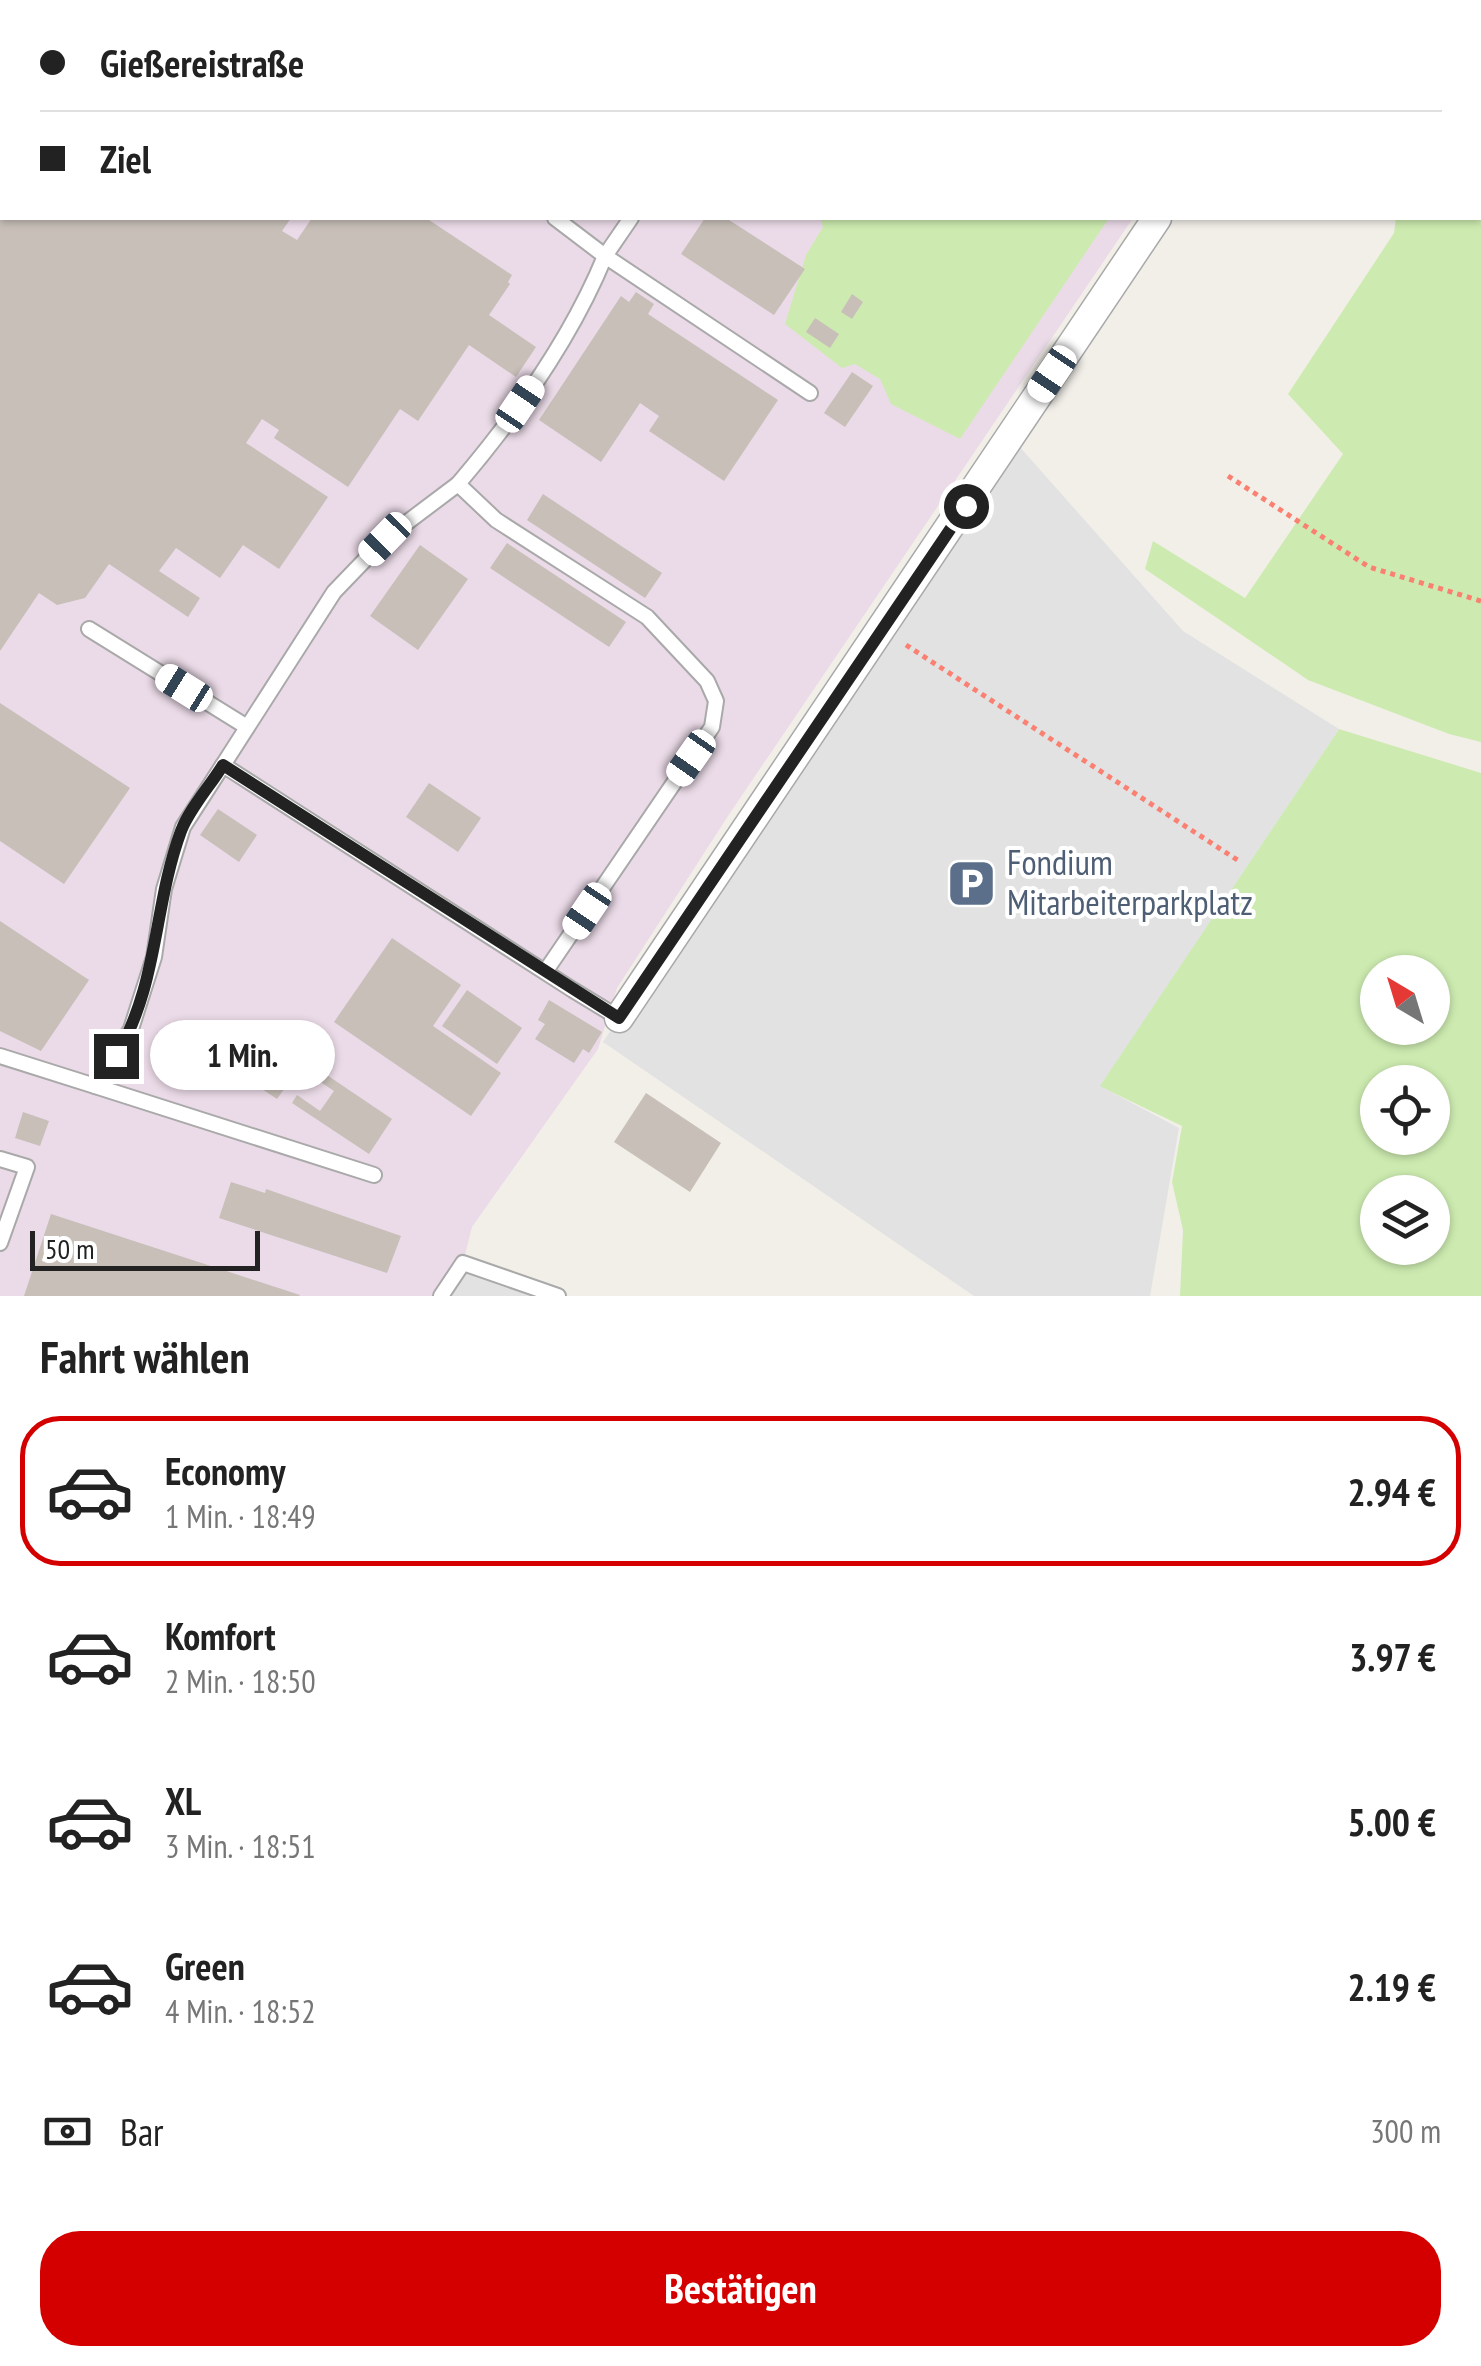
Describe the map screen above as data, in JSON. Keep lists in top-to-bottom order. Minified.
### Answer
{"places":{"parking":["Fondium Mitarbeiterparkplatz"]},"scale_bar":"50 m","north":"top left","page":{"banner":["Gießereistraße","Ziel"],"bubble":"1 Min.","scale":"50 m","heading":"Fahrt wählen","list":[{"name":"Economy","note":"1 Min. · 18:49","value":"2.94 €"},{"name":"Komfort","note":"2 Min. · 18:50","value":"3.97 €"},{"name":"XL","note":"3 Min. · 18:51","value":"5.00 €"},{"name":"Green","note":"4 Min. · 18:52","value":"2.19 €"}],"pay":["Bar","300 m"],"buttons":"Bestätigen"}}
